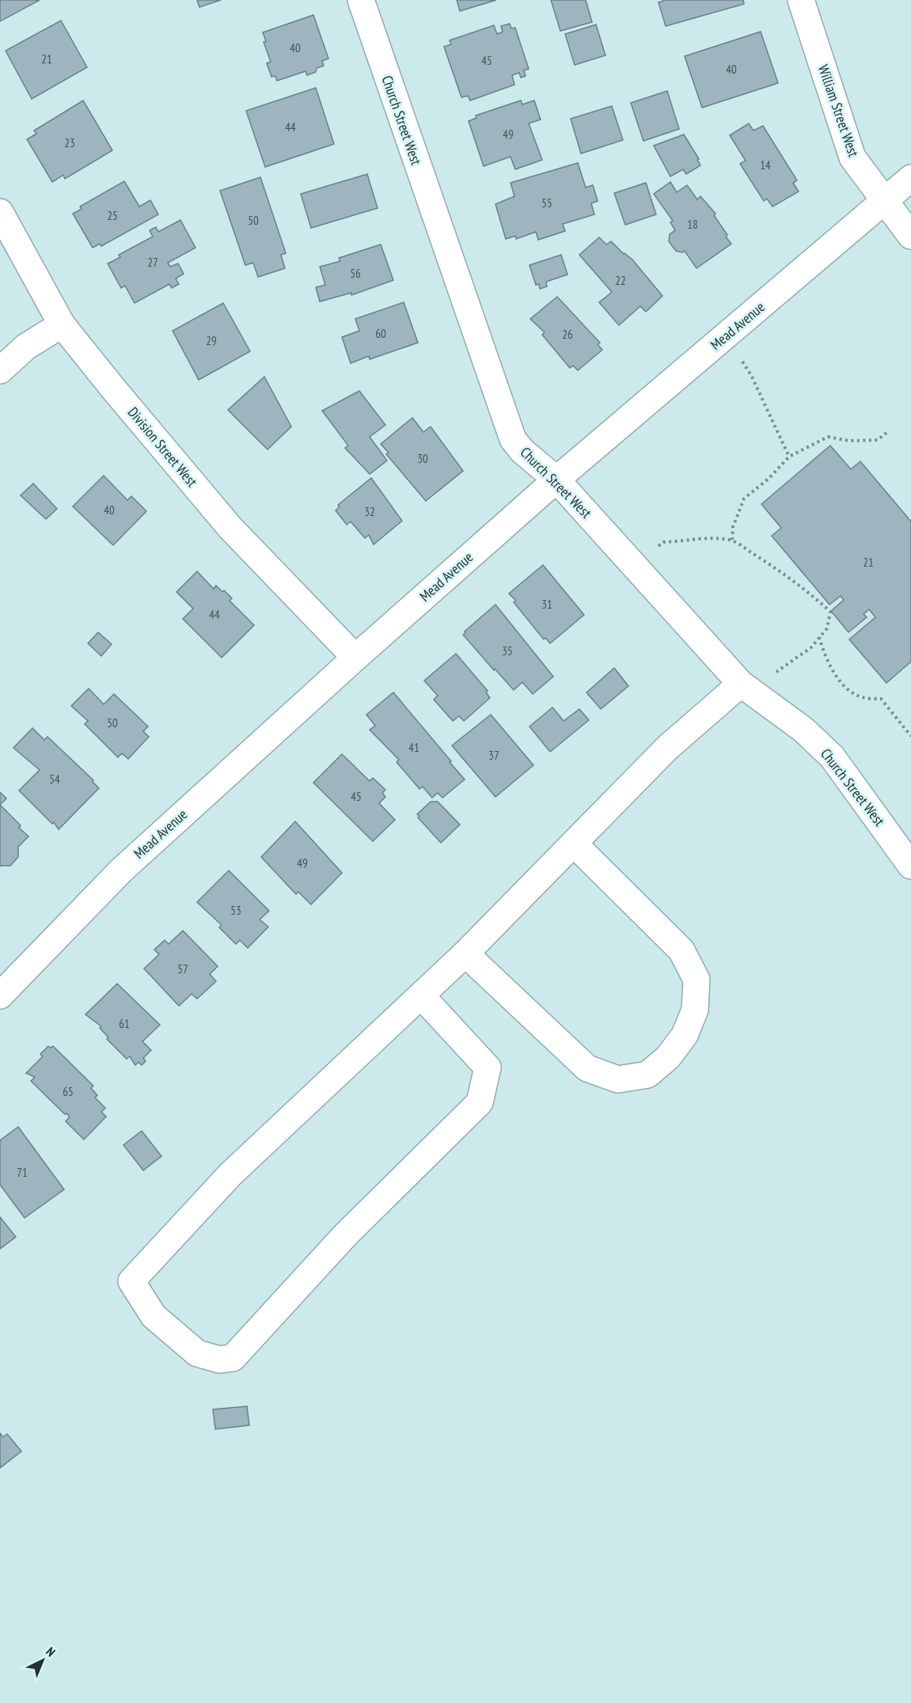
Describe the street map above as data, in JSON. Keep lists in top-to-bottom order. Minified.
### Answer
{"streets":{"street":["William Street West","Church Street West","Mead Avenue","Division Street West"]},"crossings":[["William Street West","Mead Avenue"],["Church Street West","Mead Avenue"],["Mead Avenue","Division Street West"]],"house_numbers":["40","21","45","40","44","49","23","14","55","25","50","18","27","56","22","60","26","29","30","40","32","21","31","44","35","50","41","37","54","45","49","53","57","61","65","71"],"north":"top right"}
